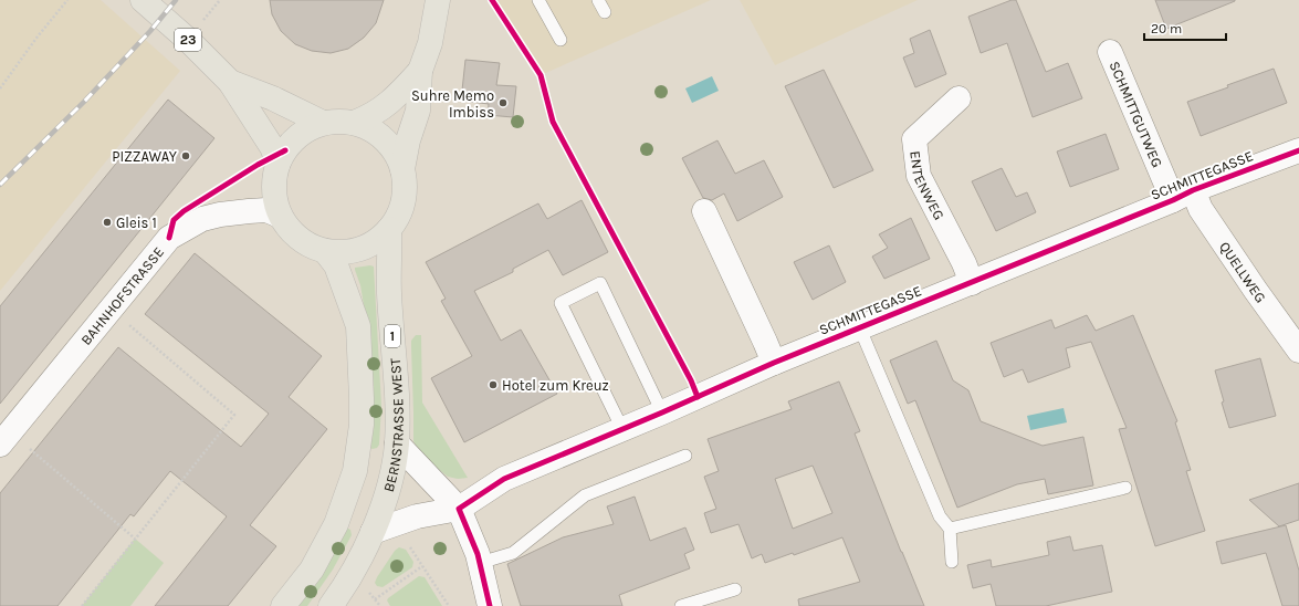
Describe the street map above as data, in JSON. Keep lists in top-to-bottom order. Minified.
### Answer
{"streets":{"main road":["23","1","BERNSTRASSE WEST"],"street":["SCHMITTGUTWEG","SCHMITTEGASSE","ENTENWEG","QUELLWEG","BAHNHOFSTRASSE"]},"crossings":[["23","BAHNHOFSTRASSE"],["23","BERNSTRASSE WEST"],["SCHMITTGUTWEG","SCHMITTEGASSE"],["SCHMITTGUTWEG","QUELLWEG"],["SCHMITTEGASSE","ENTENWEG"],["SCHMITTEGASSE","QUELLWEG"],["BAHNHOFSTRASSE","BERNSTRASSE WEST"]],"places":["Suhre Memo Imbiss","PIZZAWAY","Gleis 1","Hotel zum Kreuz"],"scale_bar":"20 m"}
